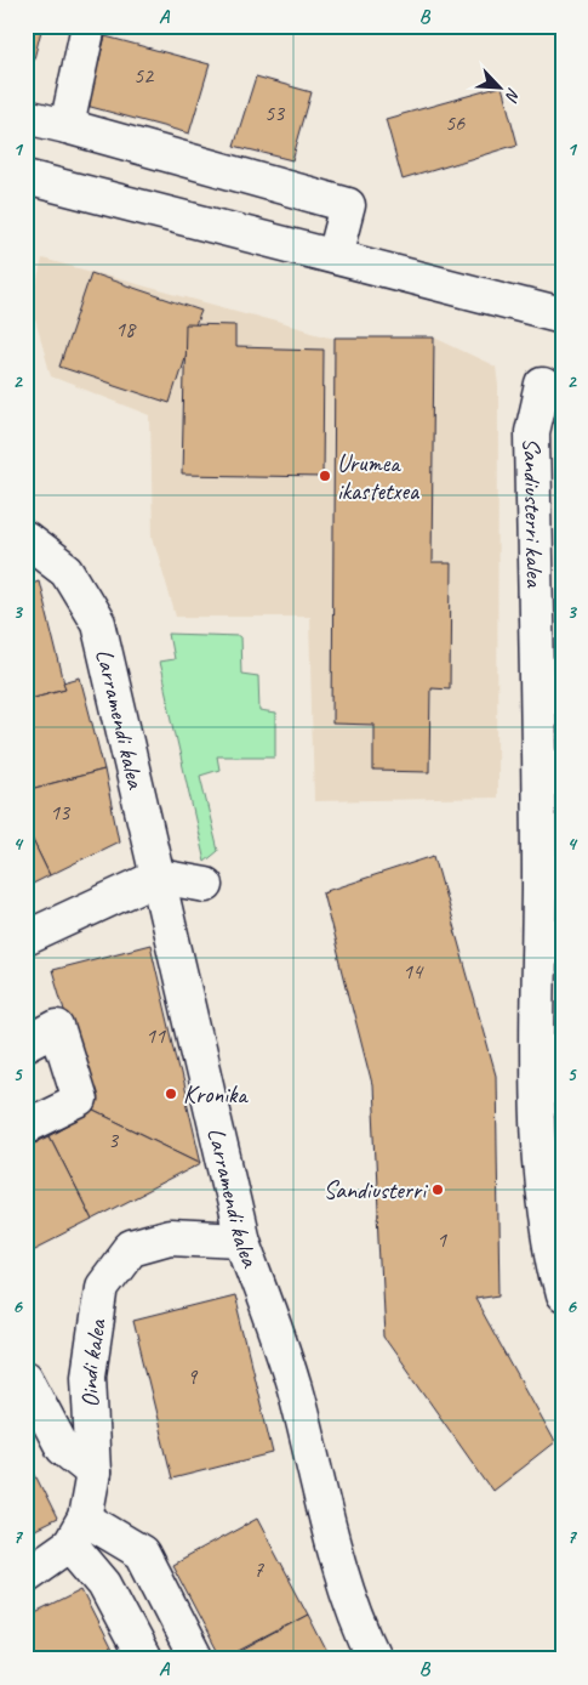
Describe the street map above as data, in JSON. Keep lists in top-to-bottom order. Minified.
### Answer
{"streets":{"street":["Sandiusterri kalea","Larramendi kalea","Oindi kalea"]},"crossings":[["Larramendi kalea","Oindi kalea"]],"places":["Urumea ikastetxea","Kronika","Sandiusterri"],"house_numbers":["52","53","56","18","13","14","11","3","1","9","7"],"north":"bottom right","grid":{"columns":["A","B"],"rows":["1","2","3","4","5","6","7"]}}
